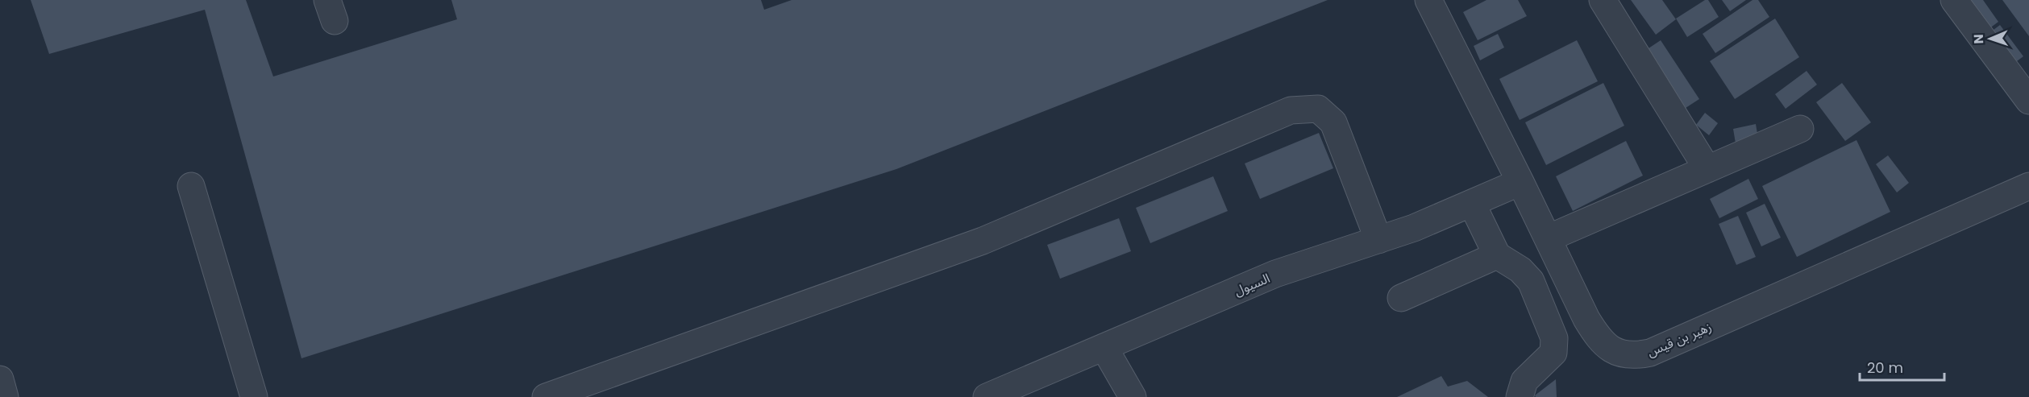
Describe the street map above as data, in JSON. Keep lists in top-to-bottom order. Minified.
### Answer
{"streets":{"street":["السيول","زهير بن قيس"]},"crossings":[["السيول","زهير بن قيس"]],"scale_bar":"20 m","north":"left"}
